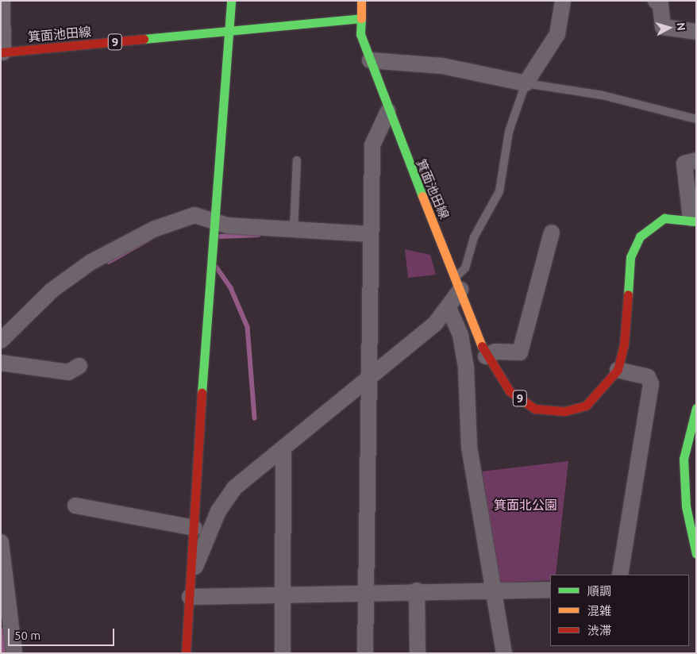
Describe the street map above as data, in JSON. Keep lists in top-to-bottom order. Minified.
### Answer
{"streets":{"main road":["箕面池田線","9"]},"parks":["箕面北公園"],"legend":["順調","混雑","渋滞"],"scale_bar":"50 m","north":"right"}
